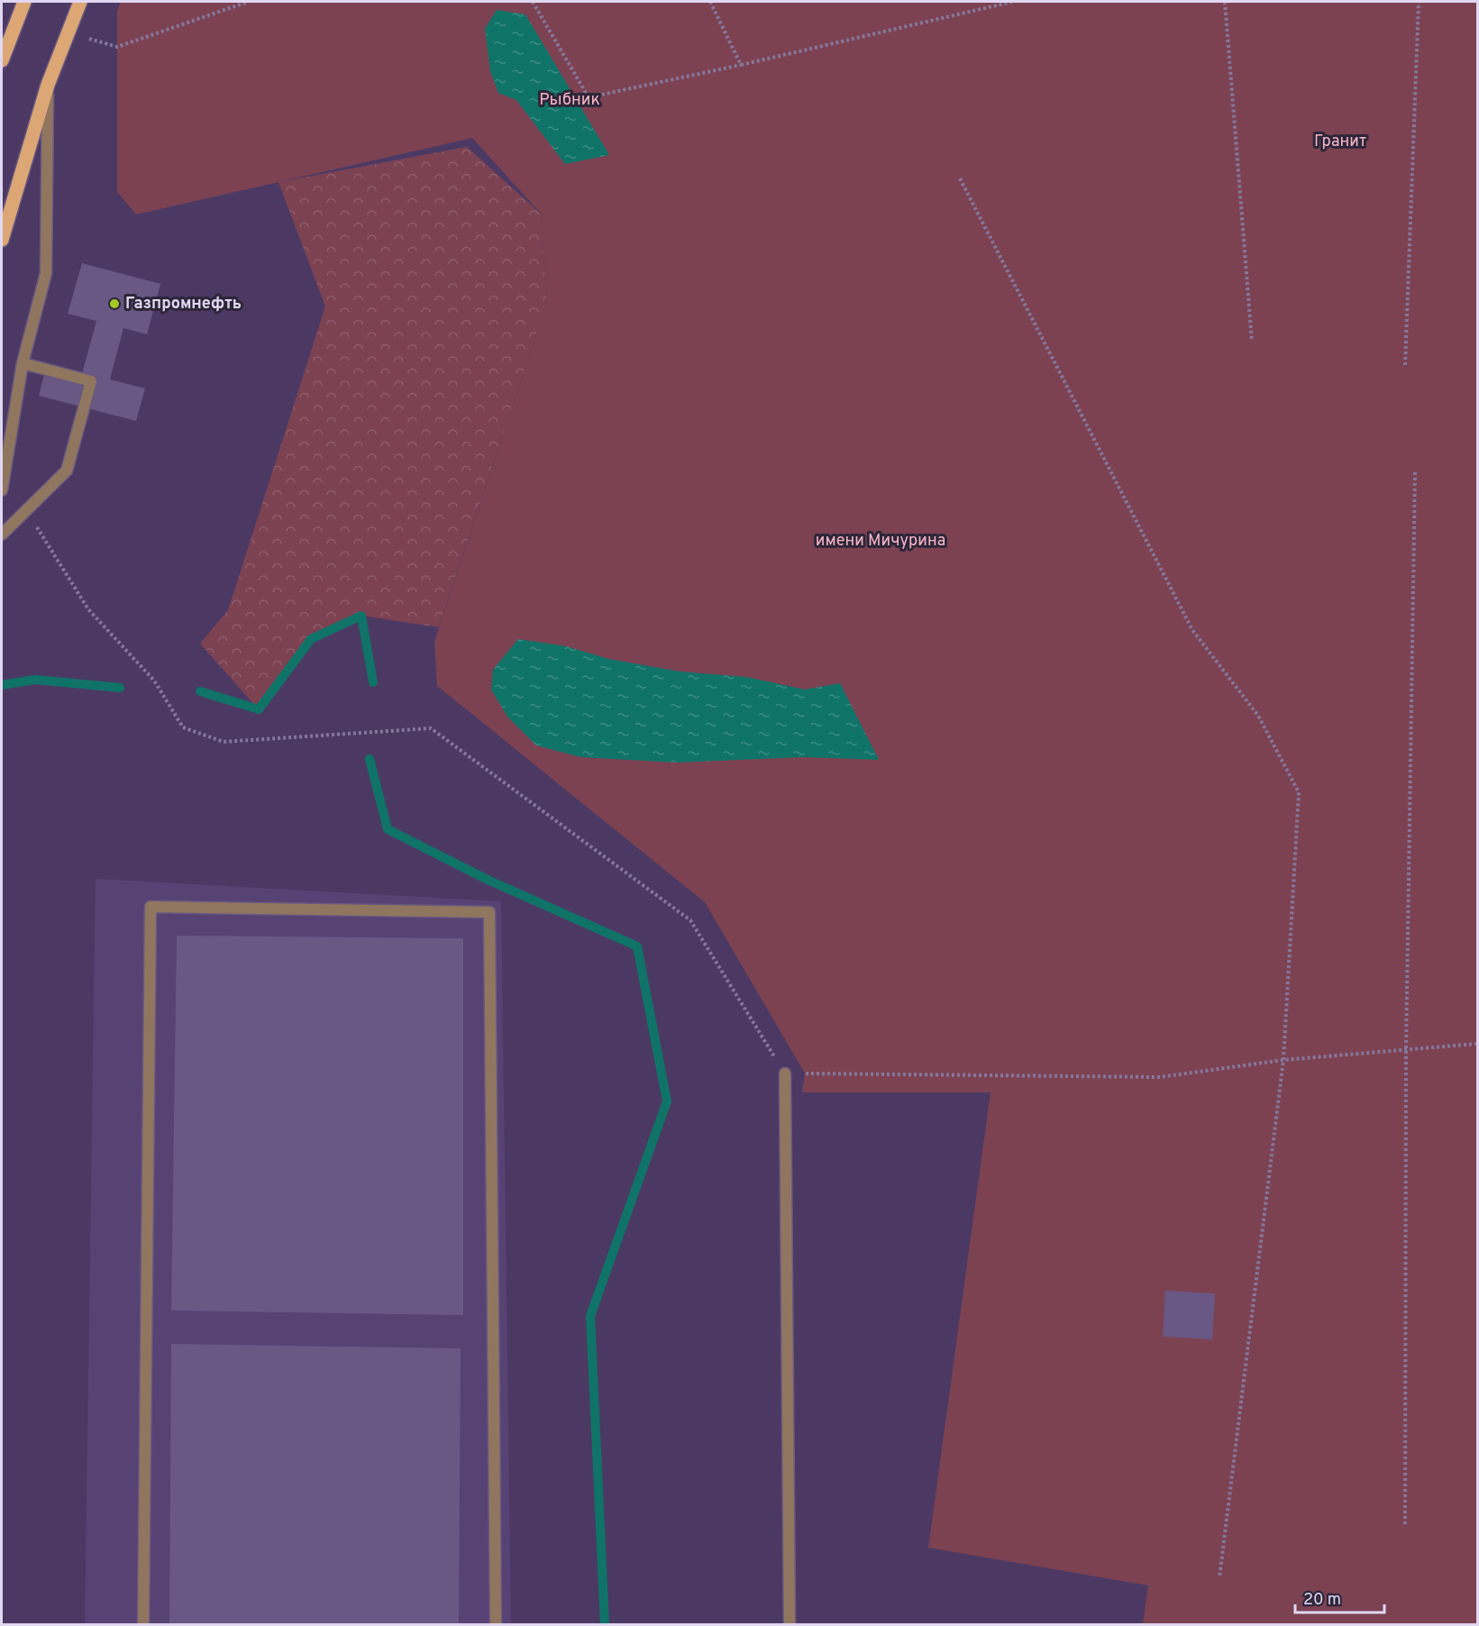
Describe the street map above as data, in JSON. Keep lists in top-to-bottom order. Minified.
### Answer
{"parks":["Рыбник","Гранит","имени Мичурина"],"places":["Газпромнефть"],"scale_bar":"20 m"}
